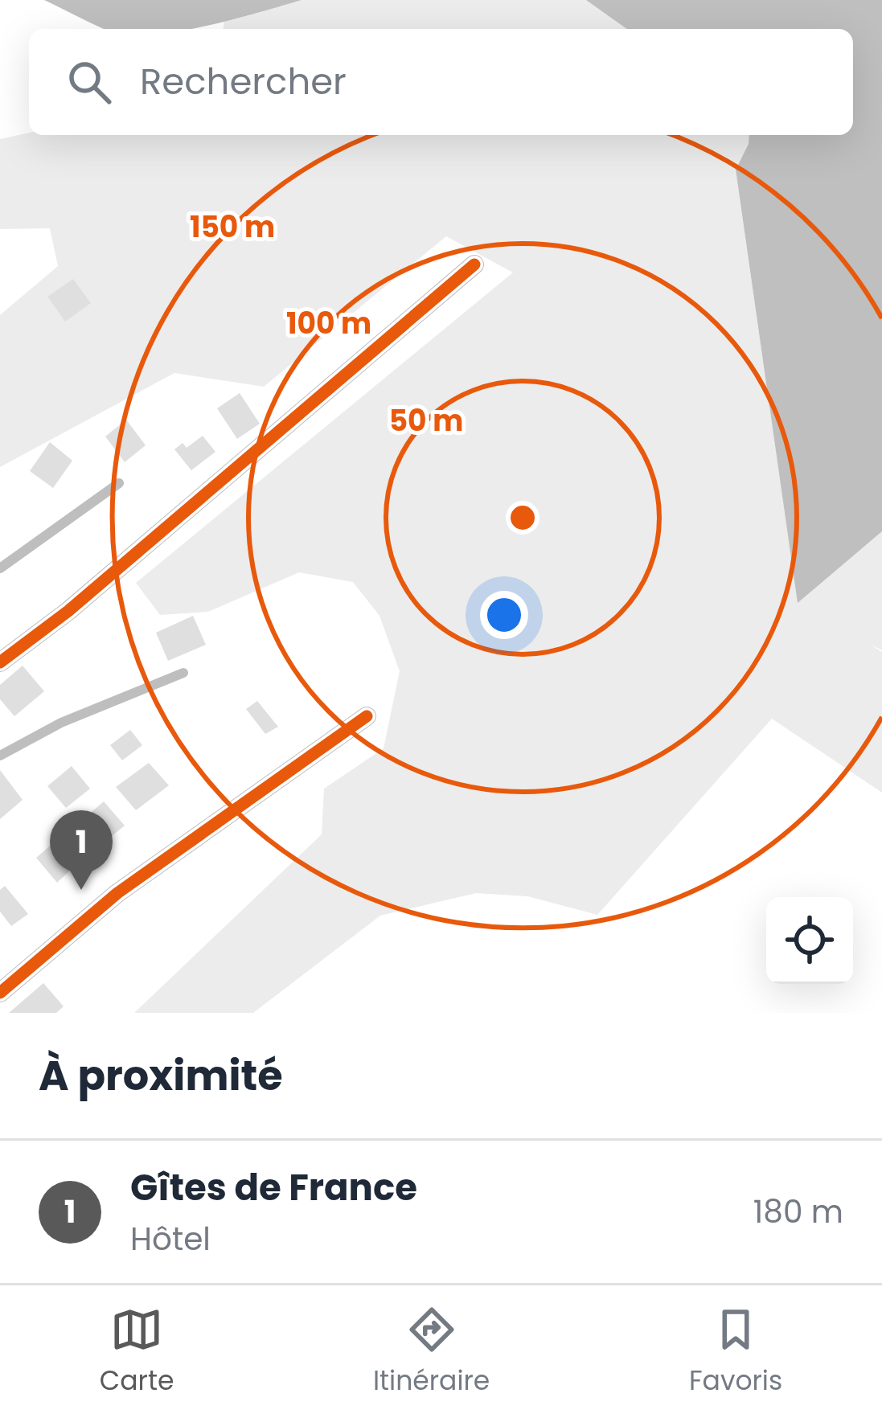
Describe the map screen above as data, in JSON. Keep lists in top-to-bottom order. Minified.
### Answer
{"page":{"search":"Rechercher","pins":"1","heading":"À proximité","list":[{"mark":"1","name":"Gîtes de France","note":"Hôtel","value":"180 m"}],"nav":["Carte","Itinéraire","Favoris"]},"rings":["150 m","100 m","50 m"]}
